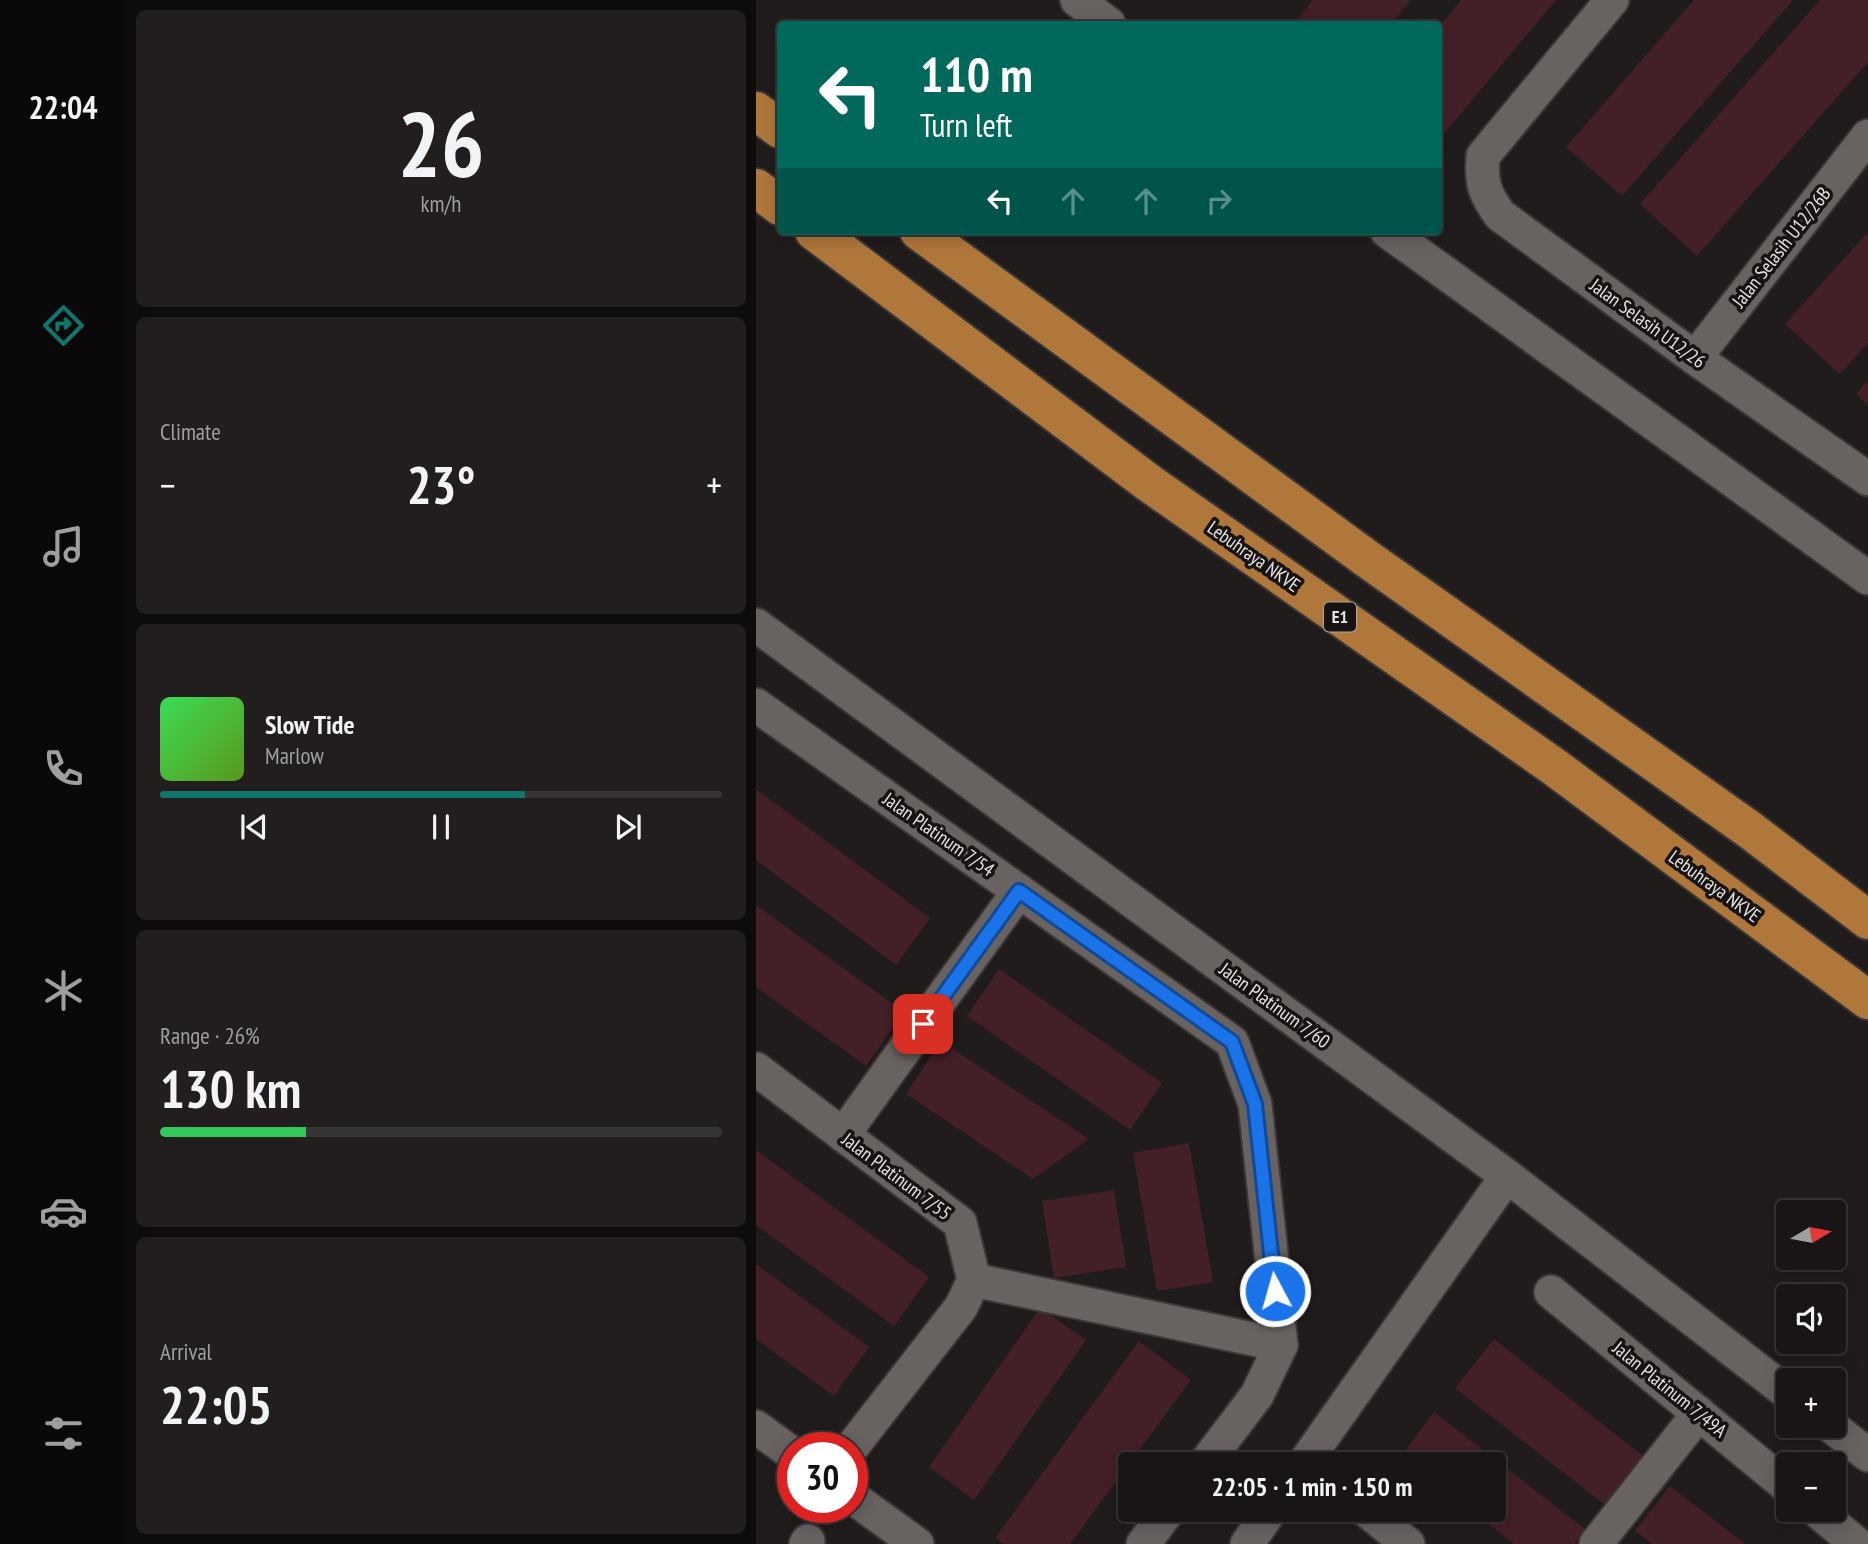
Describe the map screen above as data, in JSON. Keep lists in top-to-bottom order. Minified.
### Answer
{"streets":{"highway":["Lebuhraya NKVE","E1"],"street":["Jalan Selasih U12/26B","Jalan Selasih U12/26","Jalan Platinum 7/54","Jalan Platinum 7/60","Jalan Platinum 7/55","Jalan Platinum 7/49A"]},"crossings":[["Jalan Selasih U12/26B","Jalan Selasih U12/26"]],"north":"right","page":{"tabs":"22:04","tile":[["26","km/h"],"Climate",["Range · 26%","130 km"],["Arrival","22:05"]],"turn":["110 m","Turn left"],"heat":["−","23°","+"],"song":["Slow Tide","Marlow"],"map_buttons":["+","−"],"limit":"30","trip":"22:05 · 1 min · 150 m"}}
